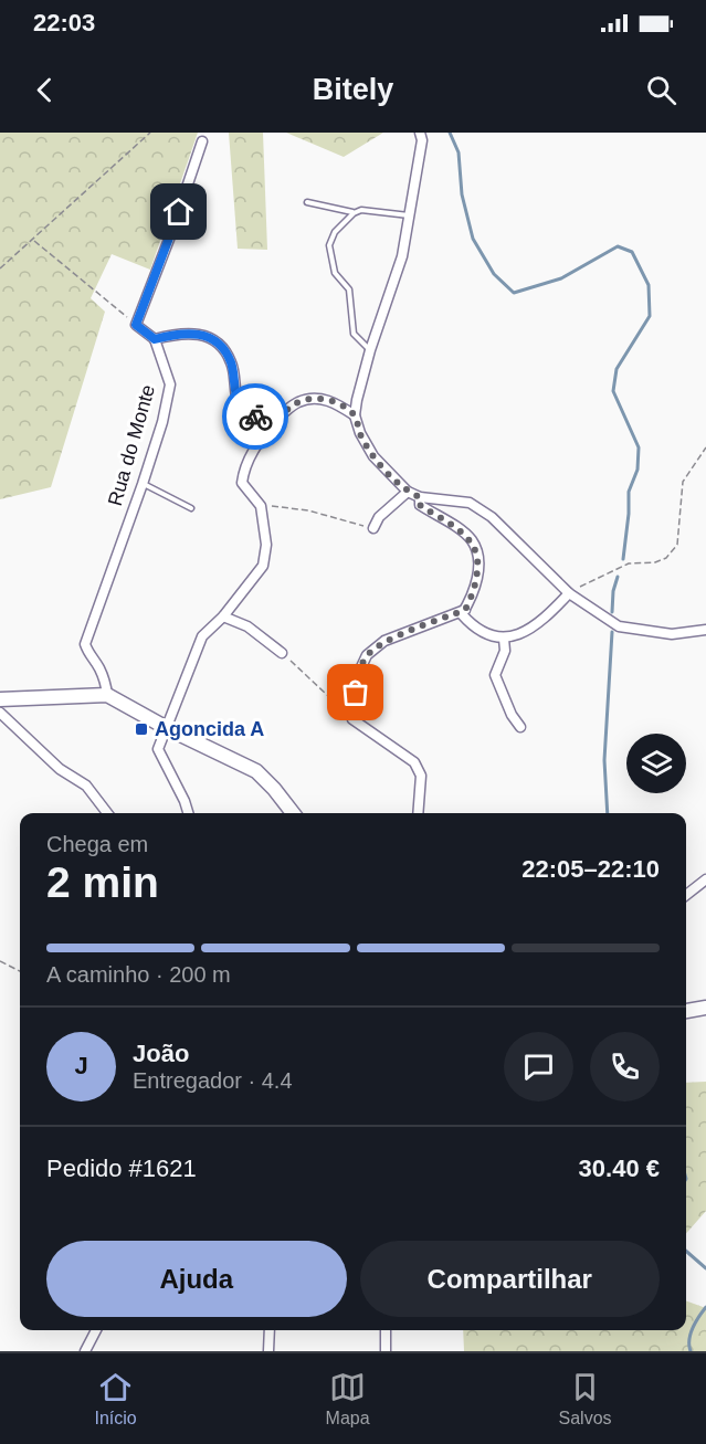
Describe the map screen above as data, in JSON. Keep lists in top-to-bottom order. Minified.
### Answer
{"streets":{"street":["Rua do Monte"]},"places":{"transit":["Agoncida A"]},"page":{"status":"22:03","header":"Bitely","heading":["2 min","Chega em","22:05–22:10"],"panel":["João","Entregador · 4.4","Pedido #1621","30.40 €"],"bar":"A caminho · 200 m","round":"J","buttons":["Ajuda","Compartilhar"],"tabs":["Início","Mapa","Salvos"]}}
